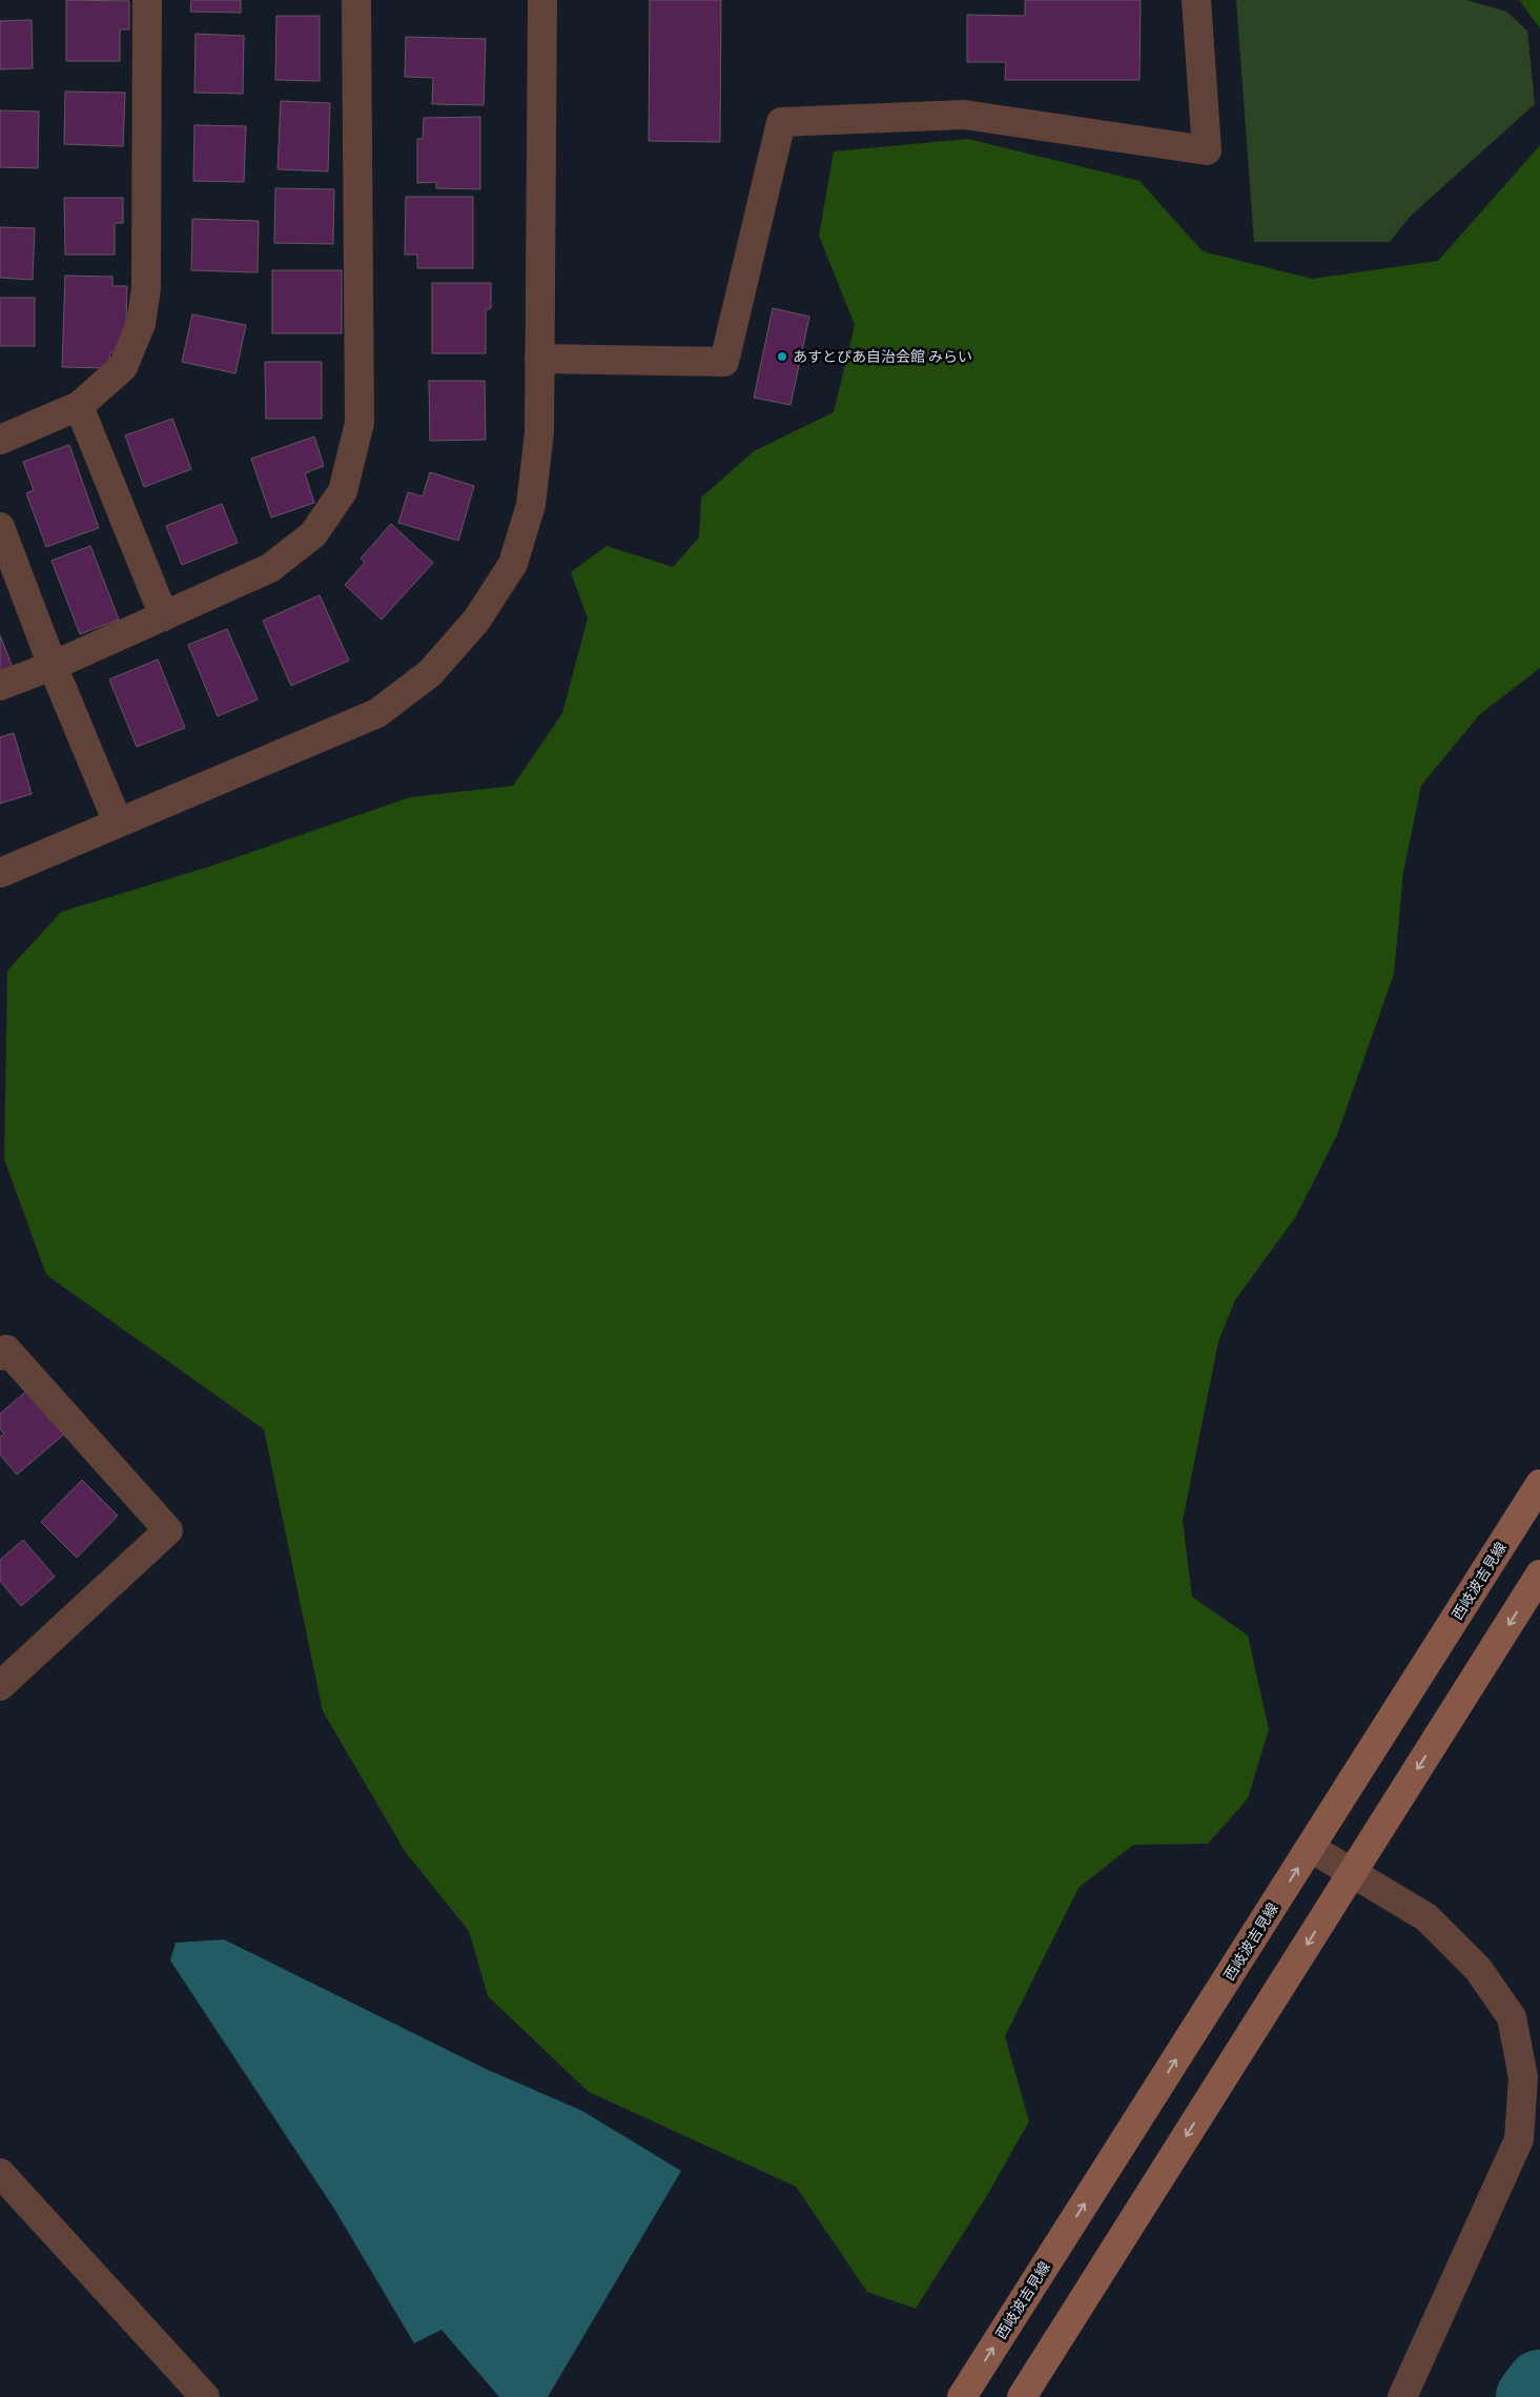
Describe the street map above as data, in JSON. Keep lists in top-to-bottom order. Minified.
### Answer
{"streets":{"main road":["西岐波吉見線"]},"places":["あすとぴあ自治会館 みらい"]}
